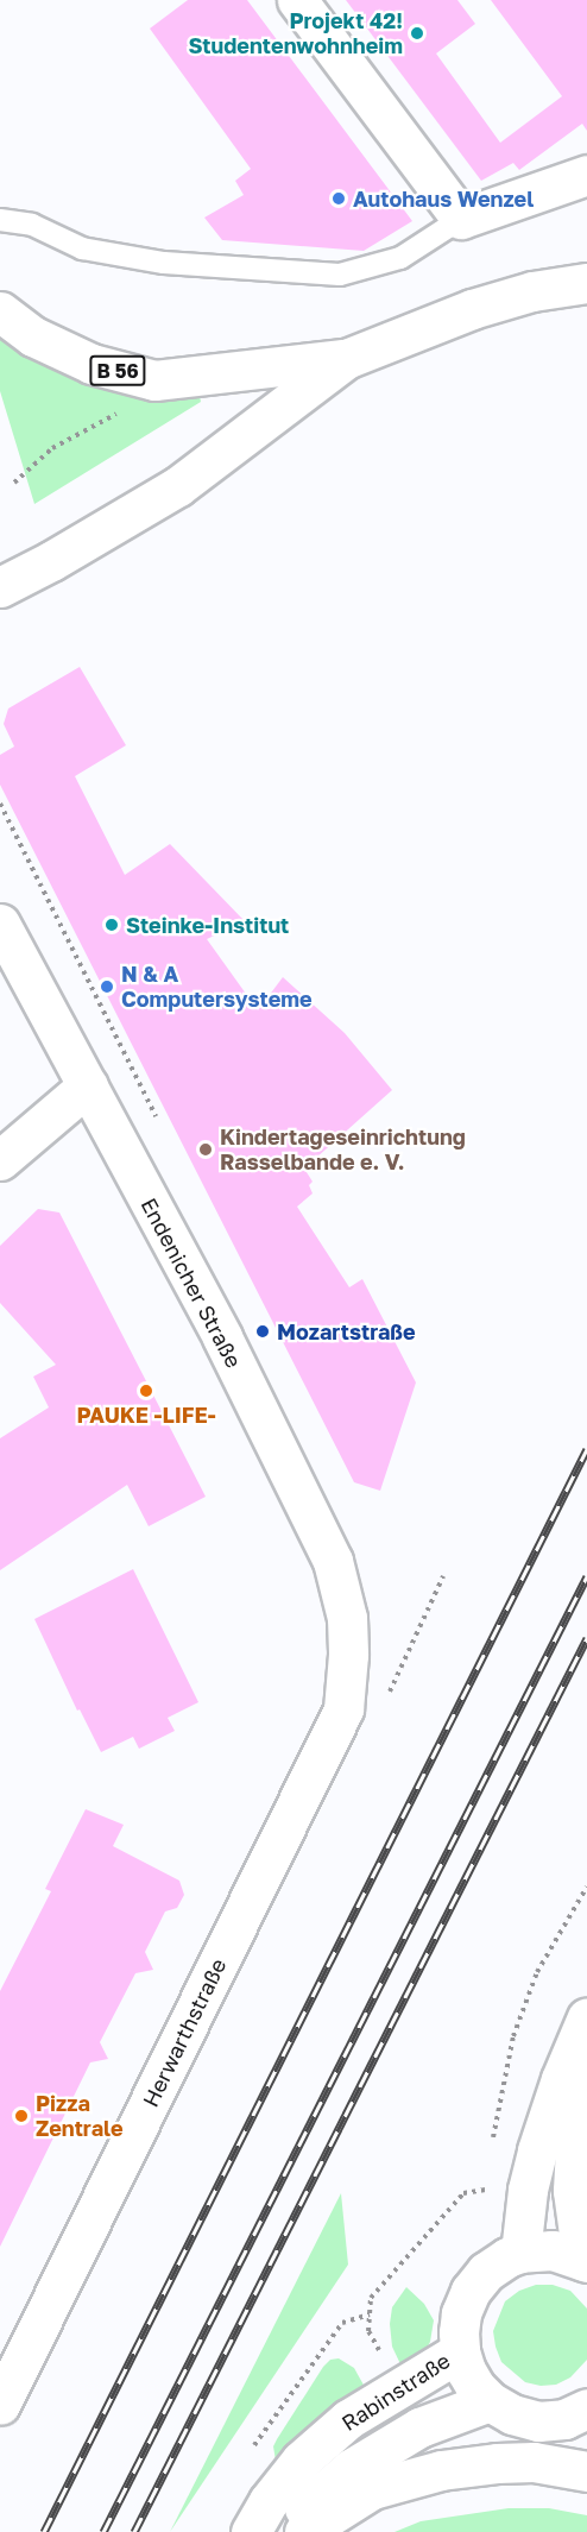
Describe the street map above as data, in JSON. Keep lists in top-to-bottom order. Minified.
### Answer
{"streets":{"street":["B 56","Endenicher Straße","Herwarthstraße","Rabinstraße"]},"crossings":[["Endenicher Straße","Herwarthstraße"]],"places":["Projekt 42! Studentenwohnheim","Autohaus Wenzel","Steinke-Institut","N & A Computersysteme","Kindertageseinrichtung Rasselbande e. V.","Mozartstraße","PAUKE -LIFE-","Pizza Zentrale"]}
